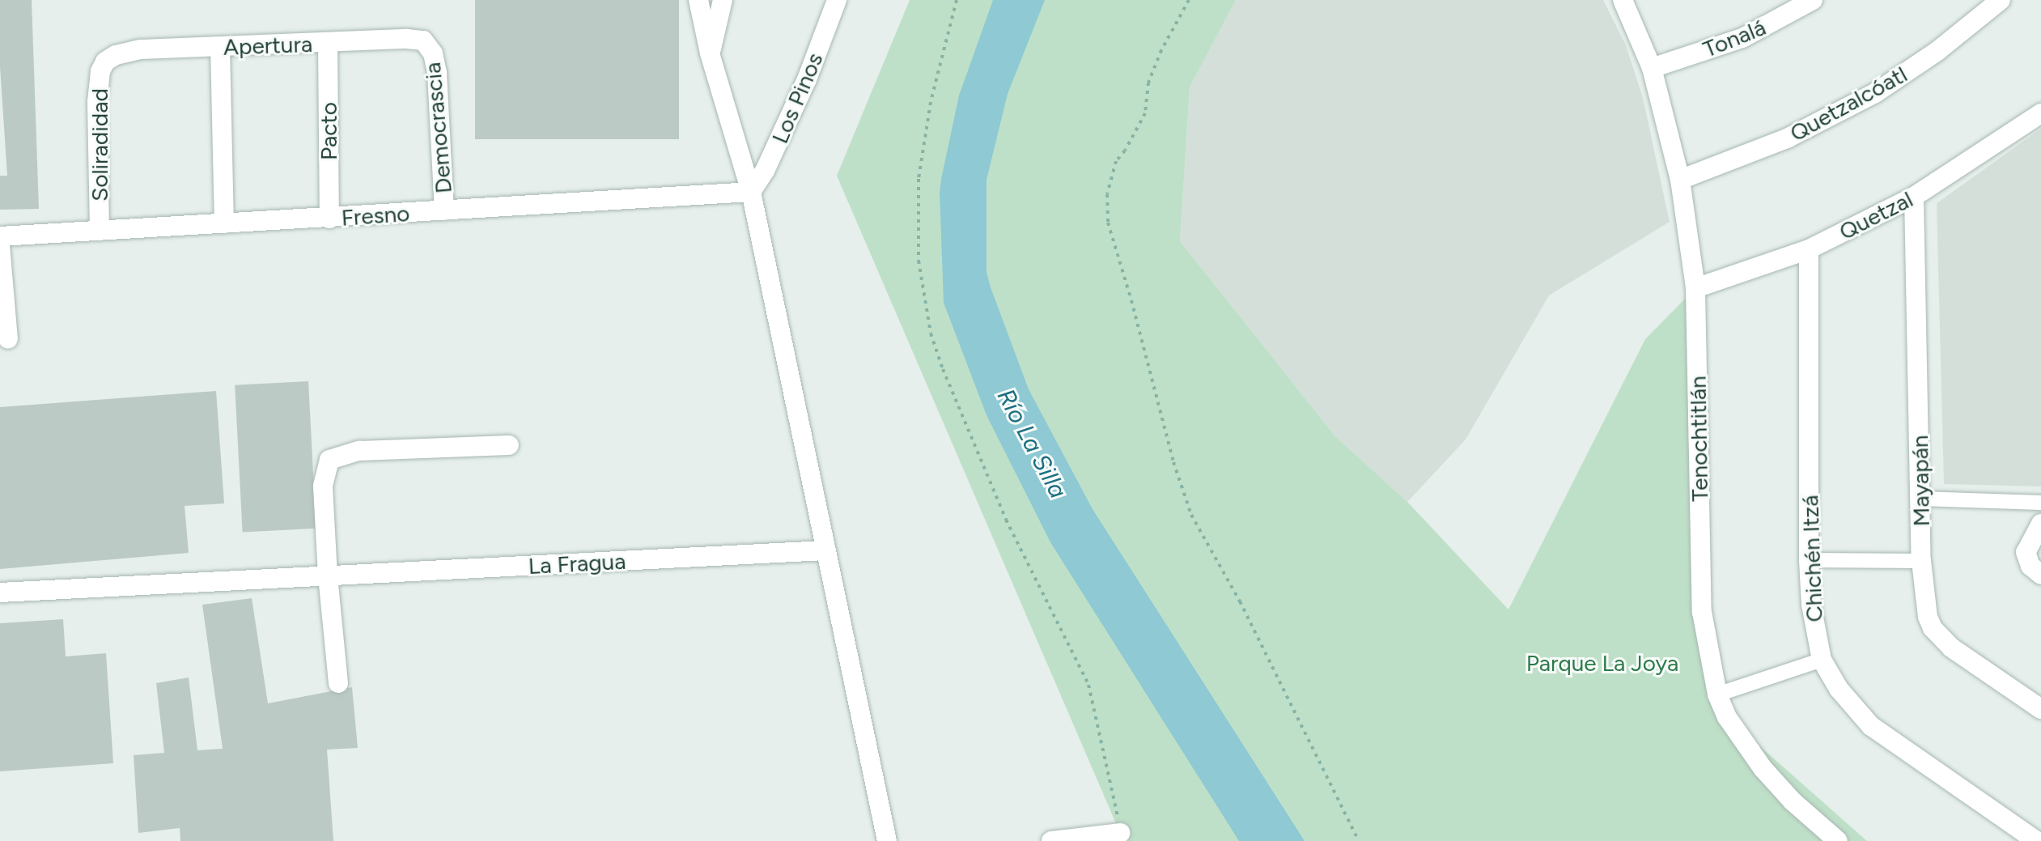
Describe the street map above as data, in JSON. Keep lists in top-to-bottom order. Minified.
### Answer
{"streets":{"street":["Tonalá","Apertura","Los Pinos","Quetzalcóatl","Democrascia","Pacto","Soliradidad","Fresno","Quetzal","Tenochtitlán","Mayapán","Chichén Itzá","La Fragua"]},"crossings":[["Tonalá","Tenochtitlán"],["Apertura","Democrascia"],["Apertura","Pacto"],["Apertura","Soliradidad"],["Los Pinos","Fresno"],["Quetzalcóatl","Tenochtitlán"],["Democrascia","Fresno"],["Pacto","Fresno"],["Soliradidad","Fresno"],["Quetzal","Tenochtitlán"],["Quetzal","Mayapán"],["Quetzal","Chichén Itzá"]],"water":["Río La Silla"],"parks":["Parque La Joya"]}
